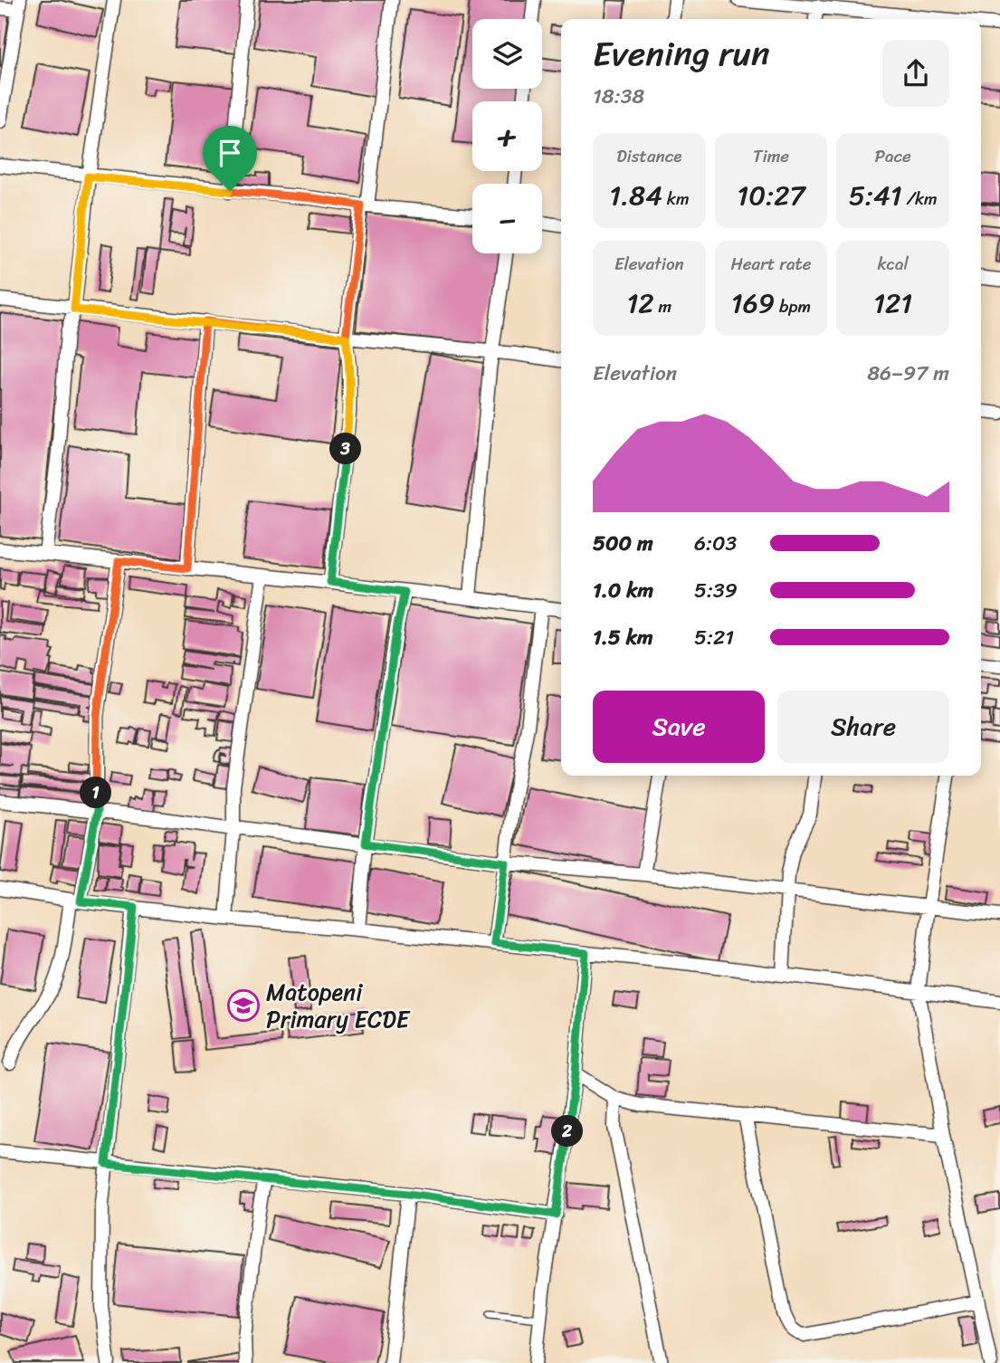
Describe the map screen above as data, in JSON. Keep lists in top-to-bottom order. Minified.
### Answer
{"places":{"school or university":["Matopeni Primary ECDE"]},"page":{"map_buttons":["+","−"],"heading":["Evening run","18:38"],"stats":[["Distance","1.84 km"],["Time","10:27"],["Pace","5:41 /km"],["Elevation","12 m"],["Heart rate","169 bpm"],["kcal","121"]],"chart":["Elevation","86–97 m"],"pins":["3","1","2"],"list":[{"name":"500 m","note":"6:03"},{"name":"1.0 km","note":"5:39"},{"name":"1.5 km","note":"5:21"}],"buttons":["Save","Share"]}}
